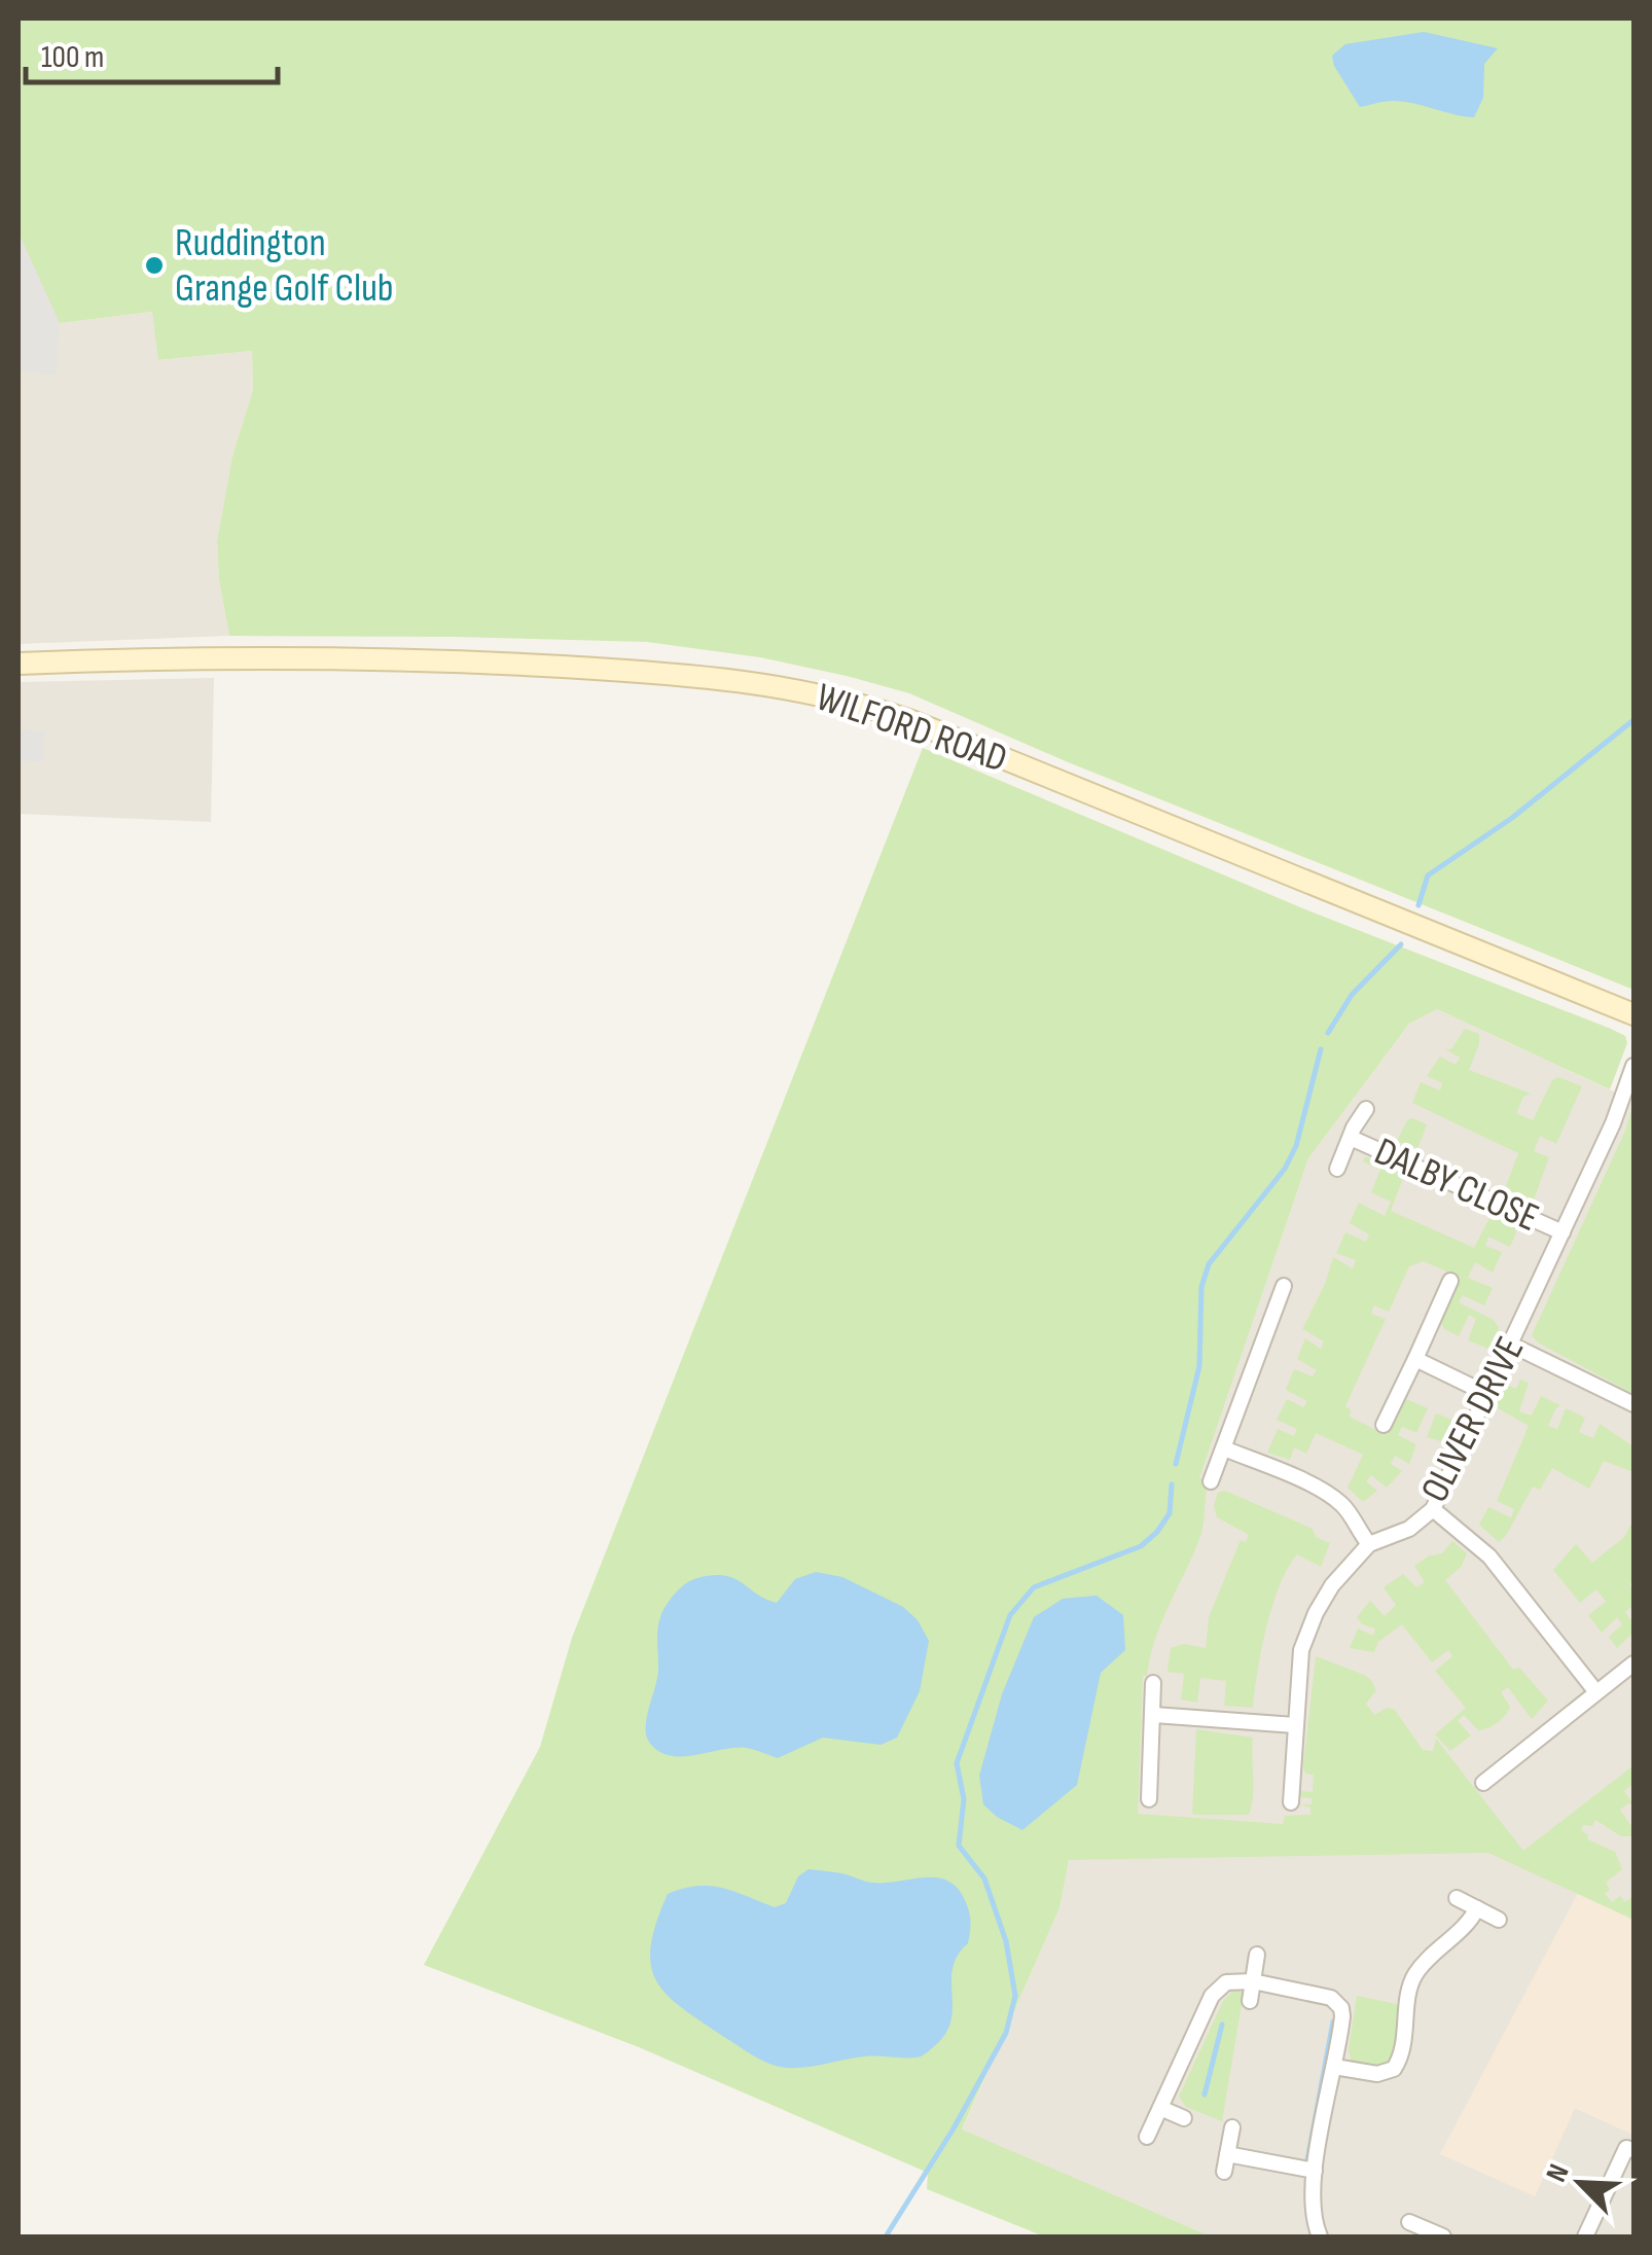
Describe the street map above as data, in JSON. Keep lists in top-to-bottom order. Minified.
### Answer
{"streets":{"main road":["WILFORD ROAD"],"street":["DALBY CLOSE","OLIVER DRIVE"]},"crossings":[["DALBY CLOSE","OLIVER DRIVE"]],"places":["Ruddington Grange Golf Club"],"scale_bar":"100 m","north":"top left"}
